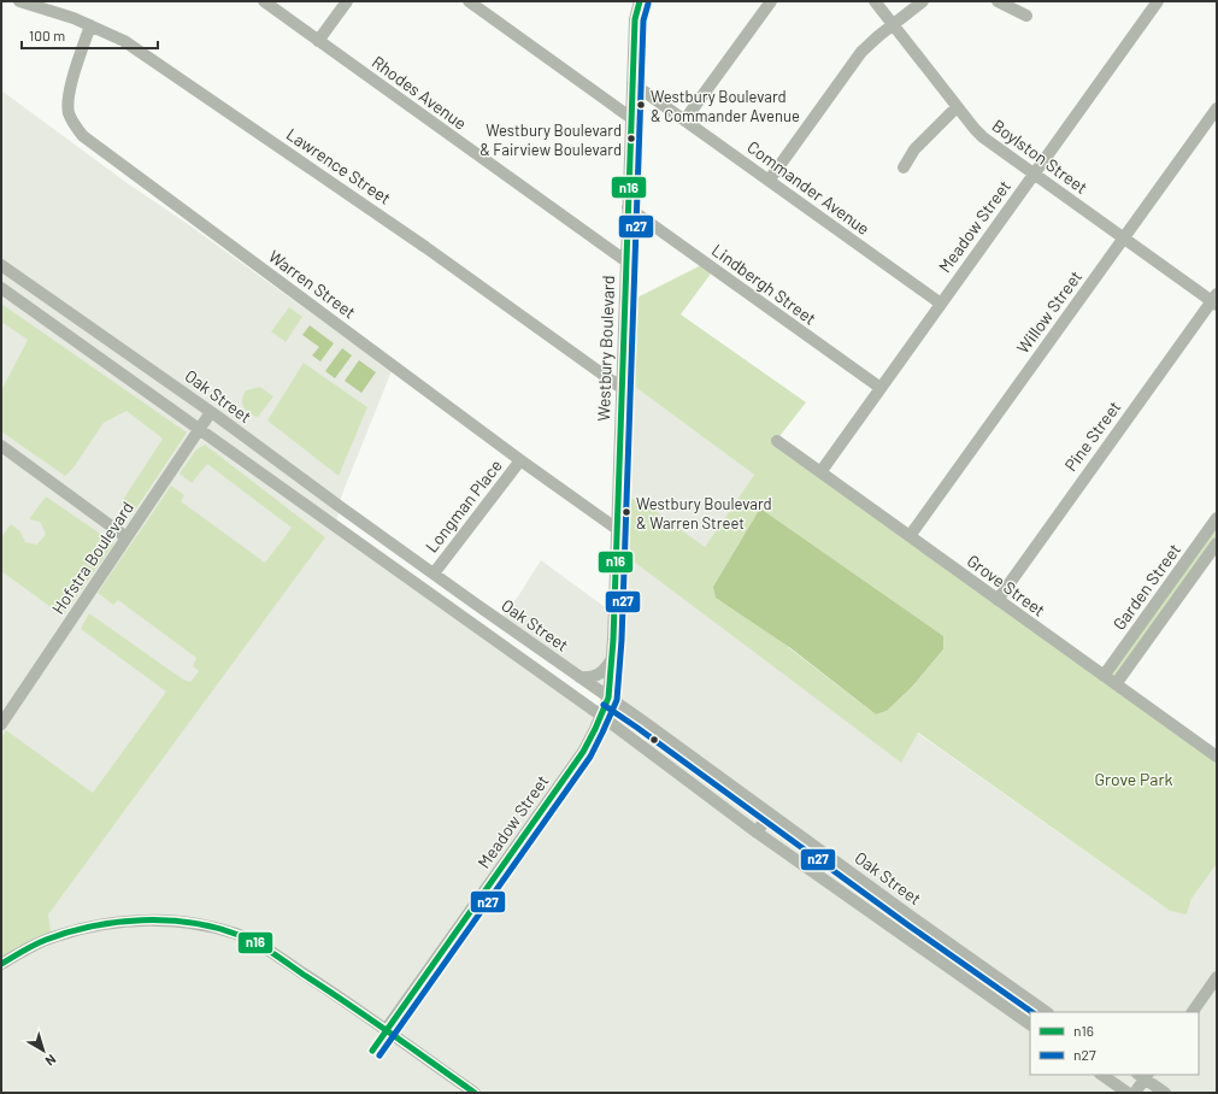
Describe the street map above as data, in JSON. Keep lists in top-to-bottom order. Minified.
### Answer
{"streets":{"street":["Rhodes Avenue","Boylston Street","Lawrence Street","Commander Avenue","Meadow Street","Warren Street","Lindbergh Street","Willow Street","Westbury Boulevard","Oak Street","Pine Street","Longman Place","Hofstra Boulevard","Grove Street","Garden Street"]},"crossings":[["Rhodes Avenue","Westbury Boulevard"],["Boylston Street","Meadow Street"],["Boylston Street","Willow Street"],["Boylston Street","Pine Street"],["Lawrence Street","Warren Street"],["Lawrence Street","Westbury Boulevard"],["Commander Avenue","Meadow Street"],["Commander Avenue","Westbury Boulevard"],["Meadow Street","Lindbergh Street"],["Meadow Street","Westbury Boulevard"],["Meadow Street","Oak Street"],["Meadow Street","Grove Street"],["Warren Street","Westbury Boulevard"],["Warren Street","Longman Place"],["Lindbergh Street","Westbury Boulevard"],["Willow Street","Grove Street"],["Westbury Boulevard","Oak Street"],["Oak Street","Longman Place"],["Oak Street","Hofstra Boulevard"],["Pine Street","Grove Street"],["Grove Street","Garden Street"]],"parks":["Grove Park"],"places":["Westbury Boulevard & Commander Avenue","Westbury Boulevard & Fairview Boulevard","Westbury Boulevard & Warren Street"],"lines":["transit line n16","transit line n27"],"legend":["n16","n27"],"scale_bar":"100 m","north":"bottom right"}
